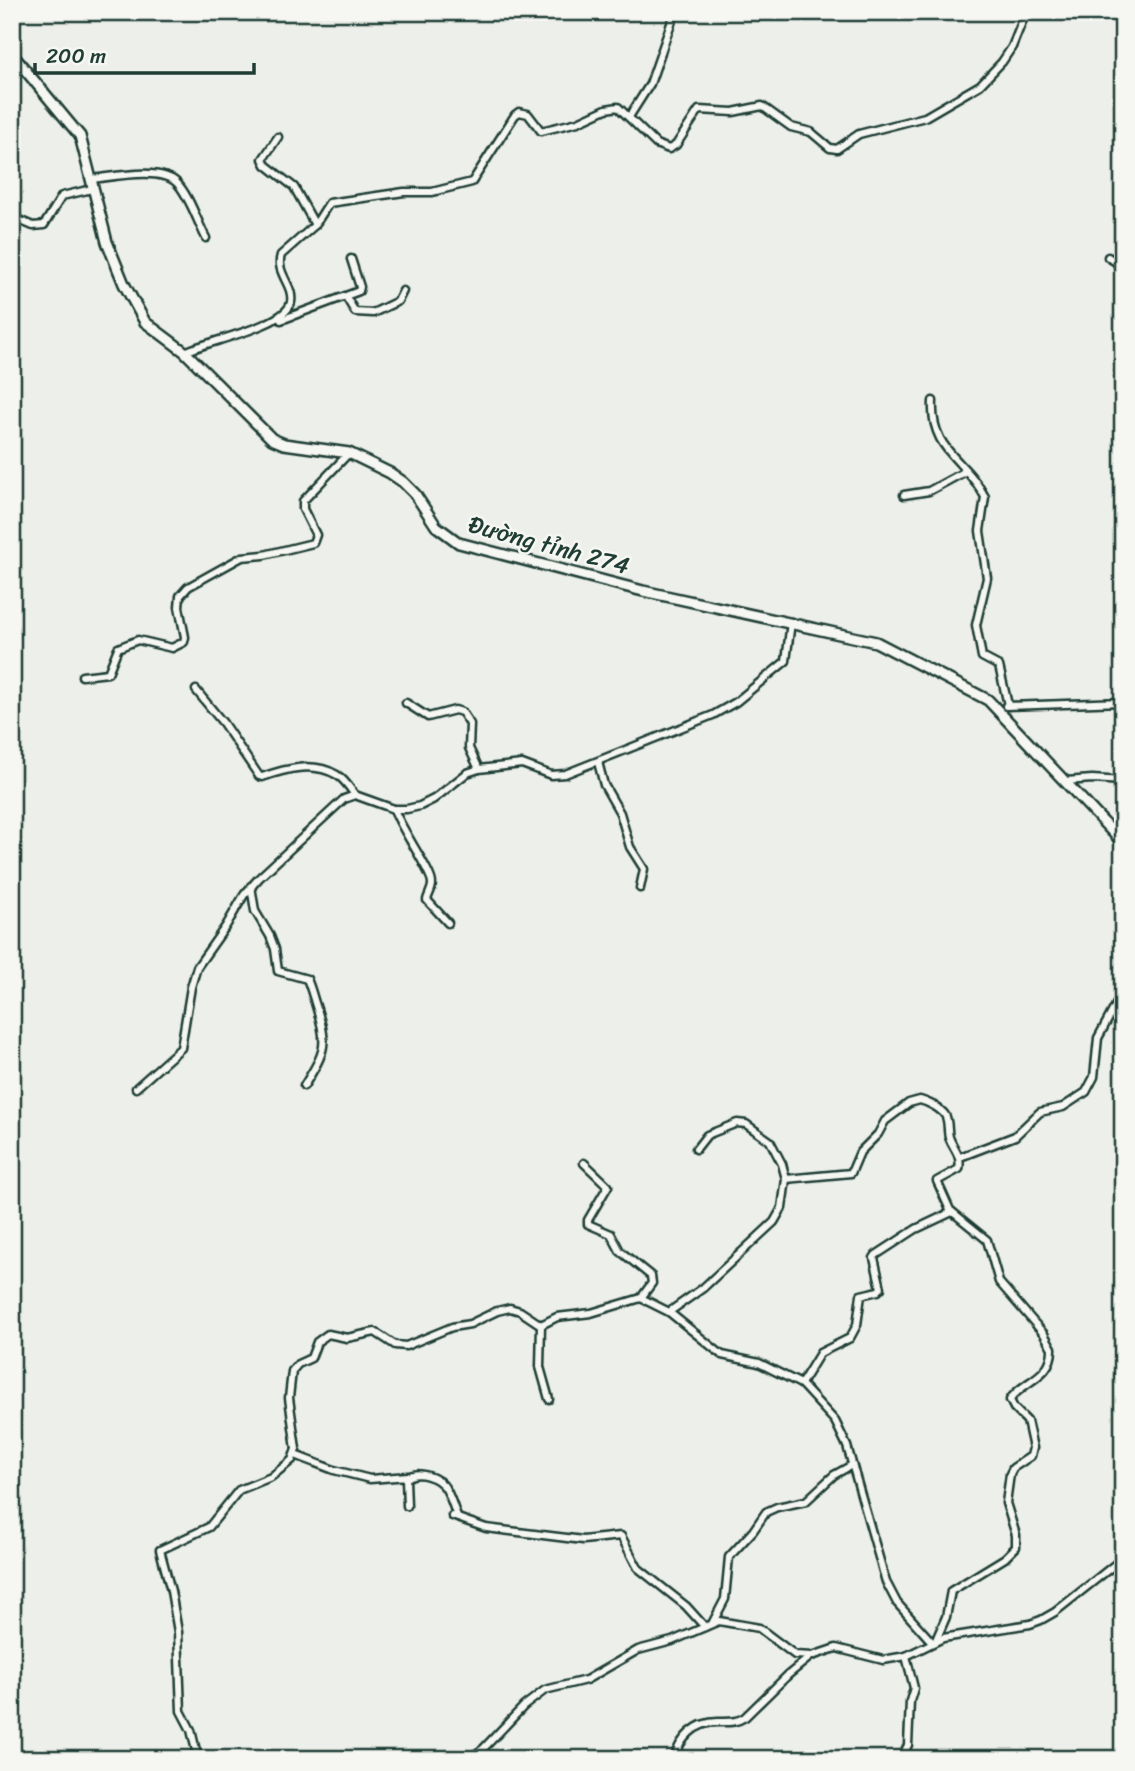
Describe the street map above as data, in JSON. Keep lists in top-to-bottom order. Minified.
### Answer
{"streets":{"main road":["Đường tỉnh 274"]},"scale_bar":"200 m"}
